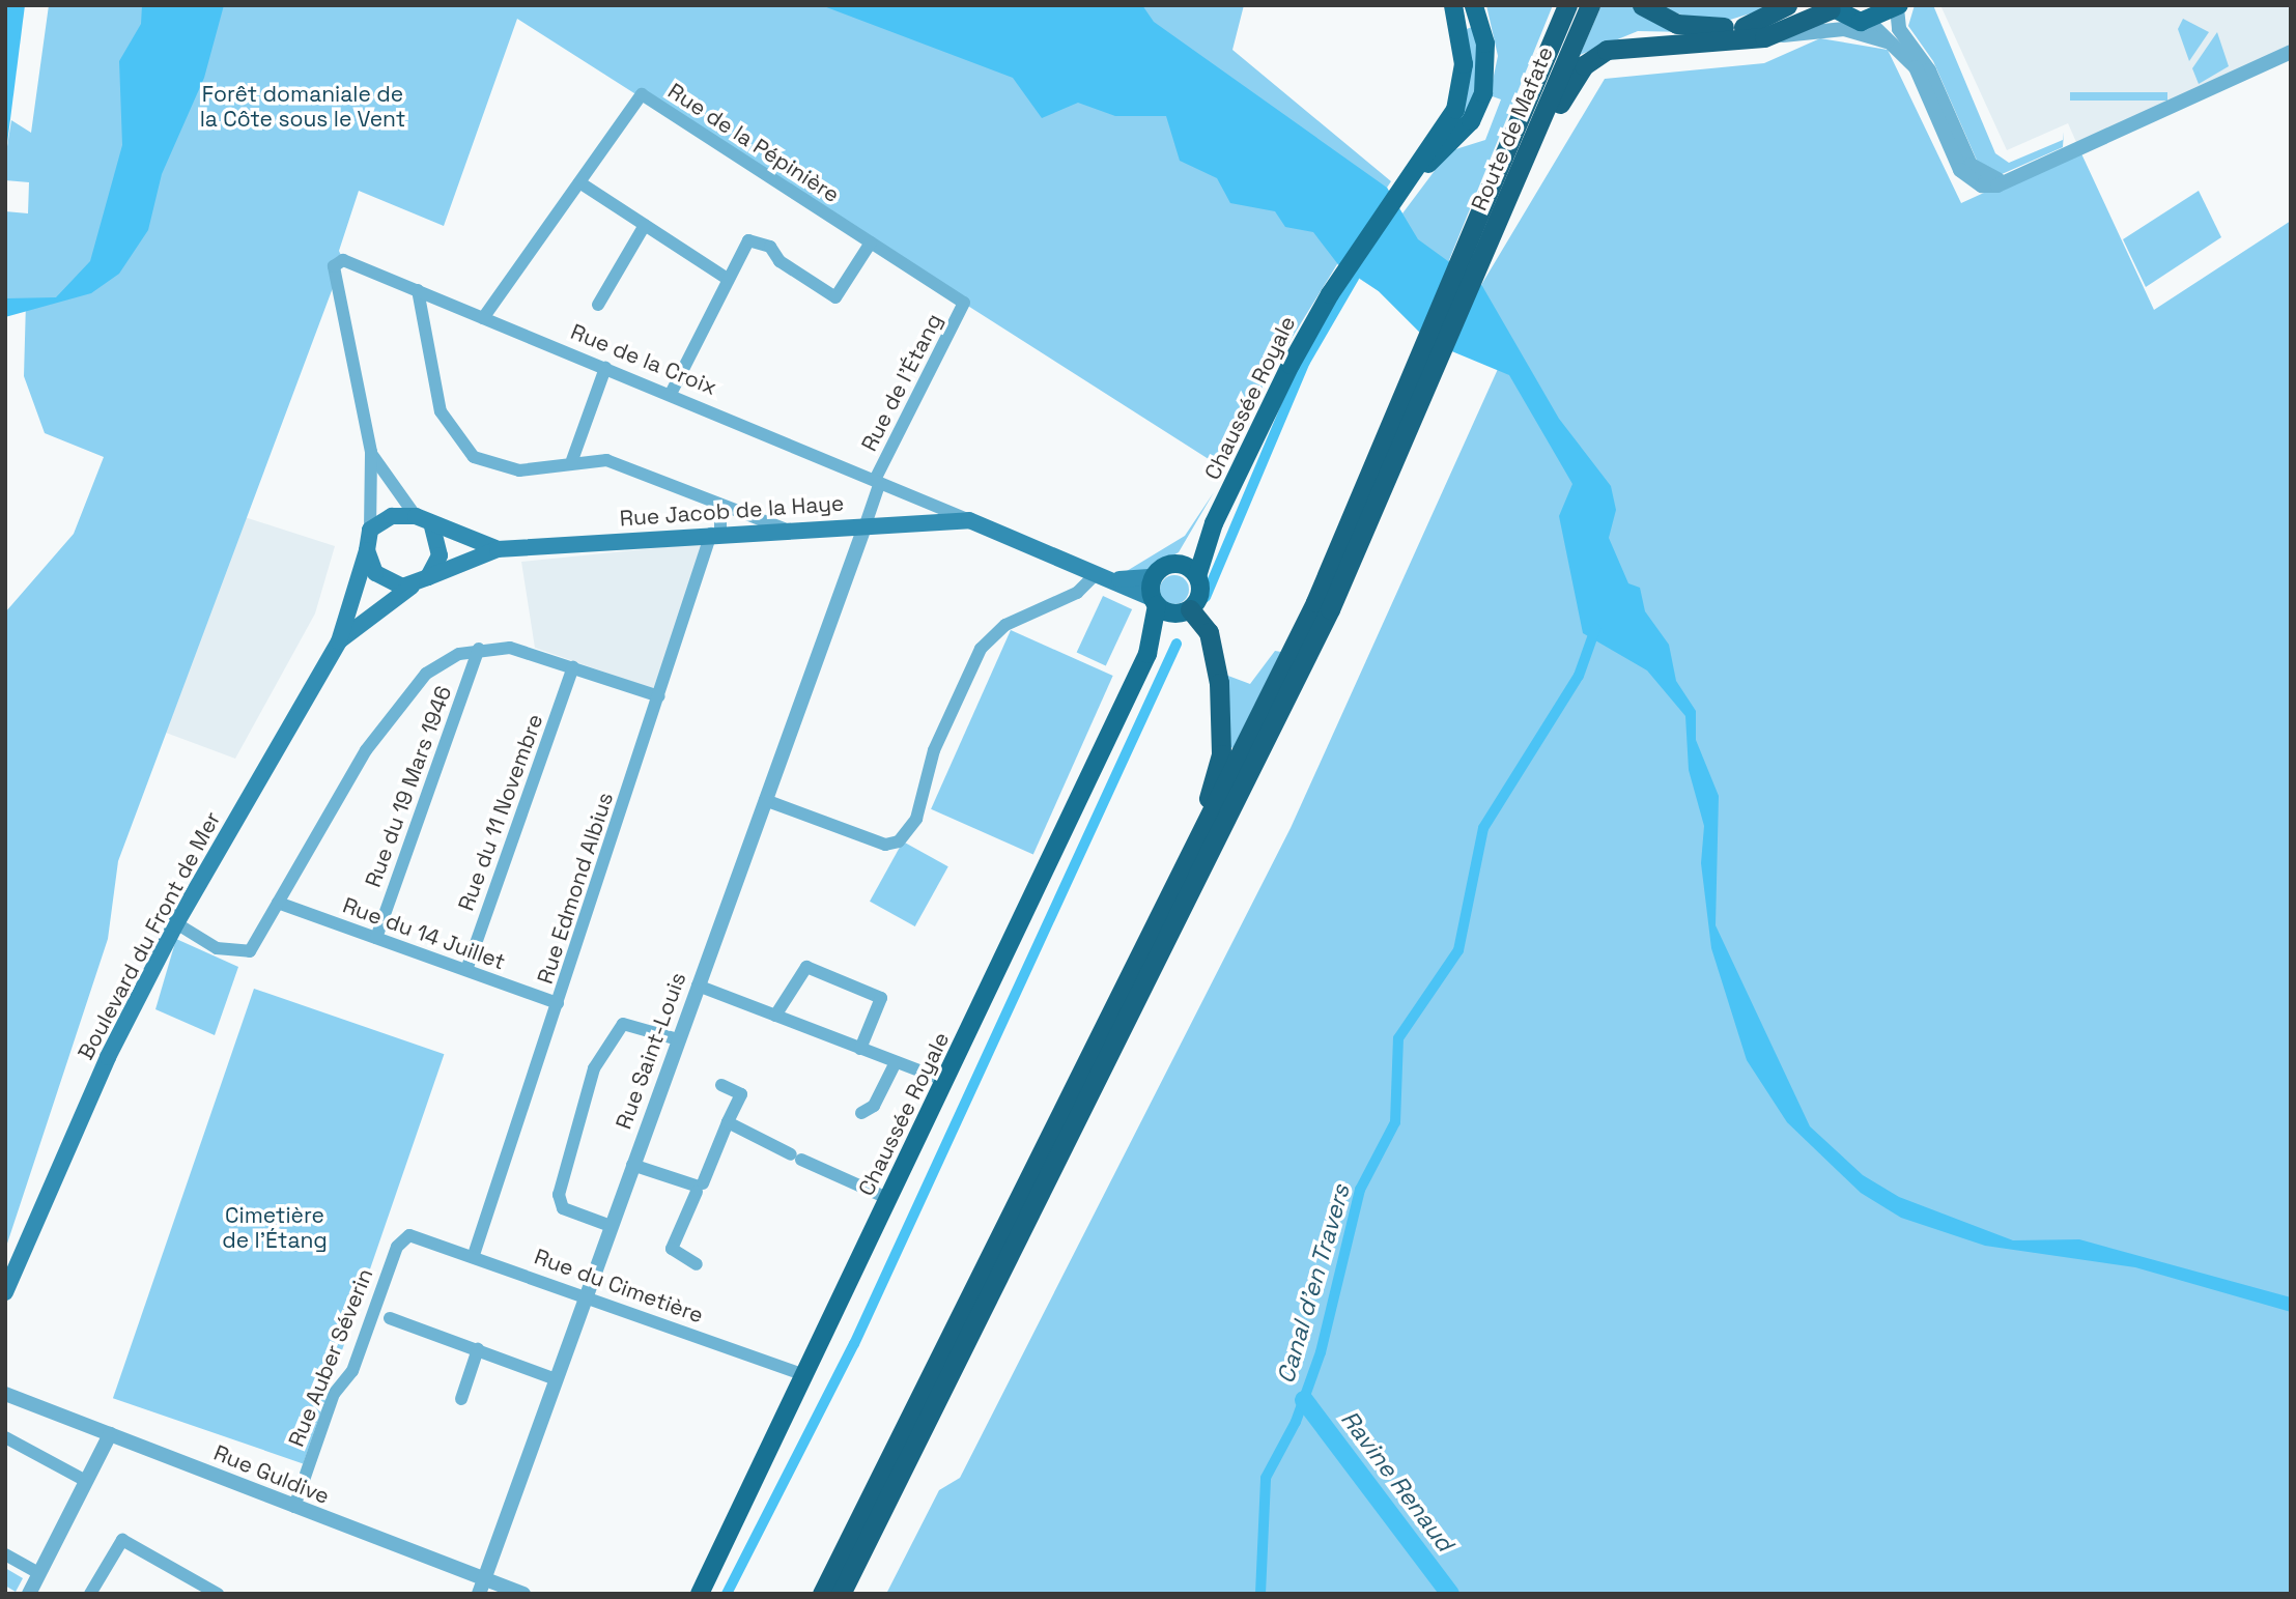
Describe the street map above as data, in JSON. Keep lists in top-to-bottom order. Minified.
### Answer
{"streets":{"highway":["Route de Mafate"],"main road":["Rue de la Croix","Chaussée Royale","Rue Jacob de la Haye","Boulevard du Front de Mer"],"street":["Rue de la Pépinière","Rue de l'Étang","Rue du 19 Mars 1946","Rue du 11 Novembre","Rue Edmond Albius","Rue du 14 Juillet","Rue Saint-Louis","Rue du Cimetière","Rue Auber Séverin","Rue Guldive"]},"crossings":[["Rue de la Pépinière","Rue de la Croix"],["Rue de la Pépinière","Rue de l'Étang"],["Rue de la Croix","Rue de l'Étang"],["Rue de la Croix","Chaussée Royale"],["Rue de la Croix","Rue Jacob de la Haye"],["Rue de la Croix","Boulevard du Front de Mer"],["Rue de l'Étang","Rue Jacob de la Haye"],["Rue de l'Étang","Rue Saint-Louis"],["Chaussée Royale","Rue du Cimetière"],["Rue Jacob de la Haye","Rue Edmond Albius"],["Rue Jacob de la Haye","Boulevard du Front de Mer"],["Rue Jacob de la Haye","Rue Saint-Louis"],["Rue du 19 Mars 1946","Rue du 14 Juillet"],["Rue du 11 Novembre","Rue du 14 Juillet"],["Rue Edmond Albius","Rue du 14 Juillet"],["Rue Edmond Albius","Rue du Cimetière"],["Rue Saint-Louis","Rue du Cimetière"],["Rue Saint-Louis","Rue Auber Séverin"],["Rue Saint-Louis","Rue Guldive"],["Rue du Cimetière","Rue Auber Séverin"],["Rue Auber Séverin","Rue Guldive"]],"water":["Canal d'en Travers","Ravine Renaud"],"parks":["Forêt domaniale de la Côte sous le Vent","Cimetière de l'Étang"]}
